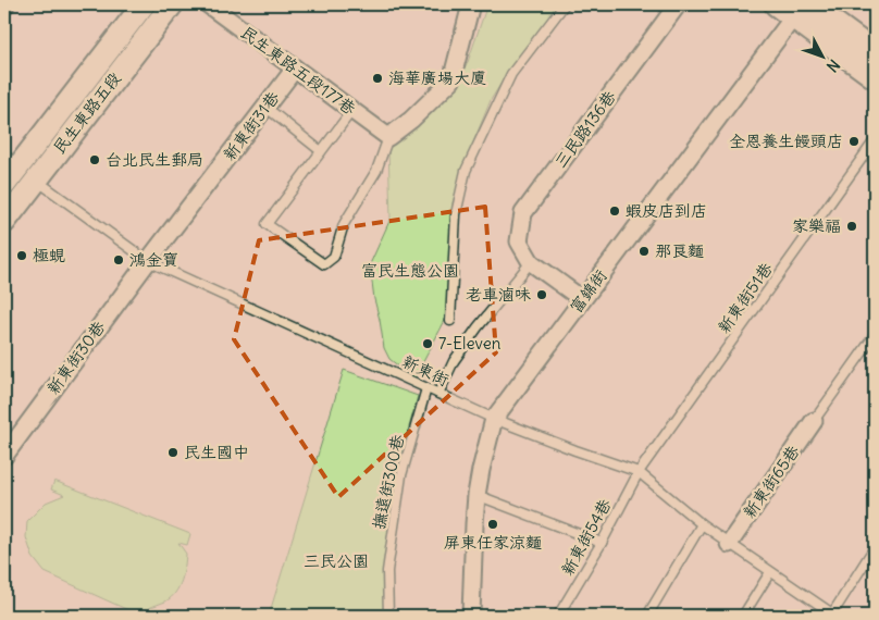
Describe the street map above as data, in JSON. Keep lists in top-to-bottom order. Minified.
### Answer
{"streets":{"street":["民生東路五段177巷","民生東路五段","新東街31巷","三民路136巷","富錦街","新東街30巷","新東街65巷"],"lane":["新東街51巷","新東街","撫遠街300巷","新東街54巷"]},"crossings":[["民生東路五段177巷","新東街31巷"],["民生東路五段","新東街"],["新東街31巷","新東街30巷"],["新東街31巷","新東街"],["富錦街","新東街"],["新東街51巷","新東街"],["新東街51巷","新東街54巷"],["新東街30巷","新東街"],["新東街","撫遠街300巷"],["新東街","新東街65巷"],["新東街","新東街54巷"]],"parks":["富民生態公園","三民公園"],"places":["海華廣場大廈","全恩養生饅頭店","台北民生郵局","蝦皮店到店","家樂福","那良麵","極蜆","鴻金寶","老車滷味","7-Eleven","民生國中","屏東任家涼麵"],"north":"bottom right"}
